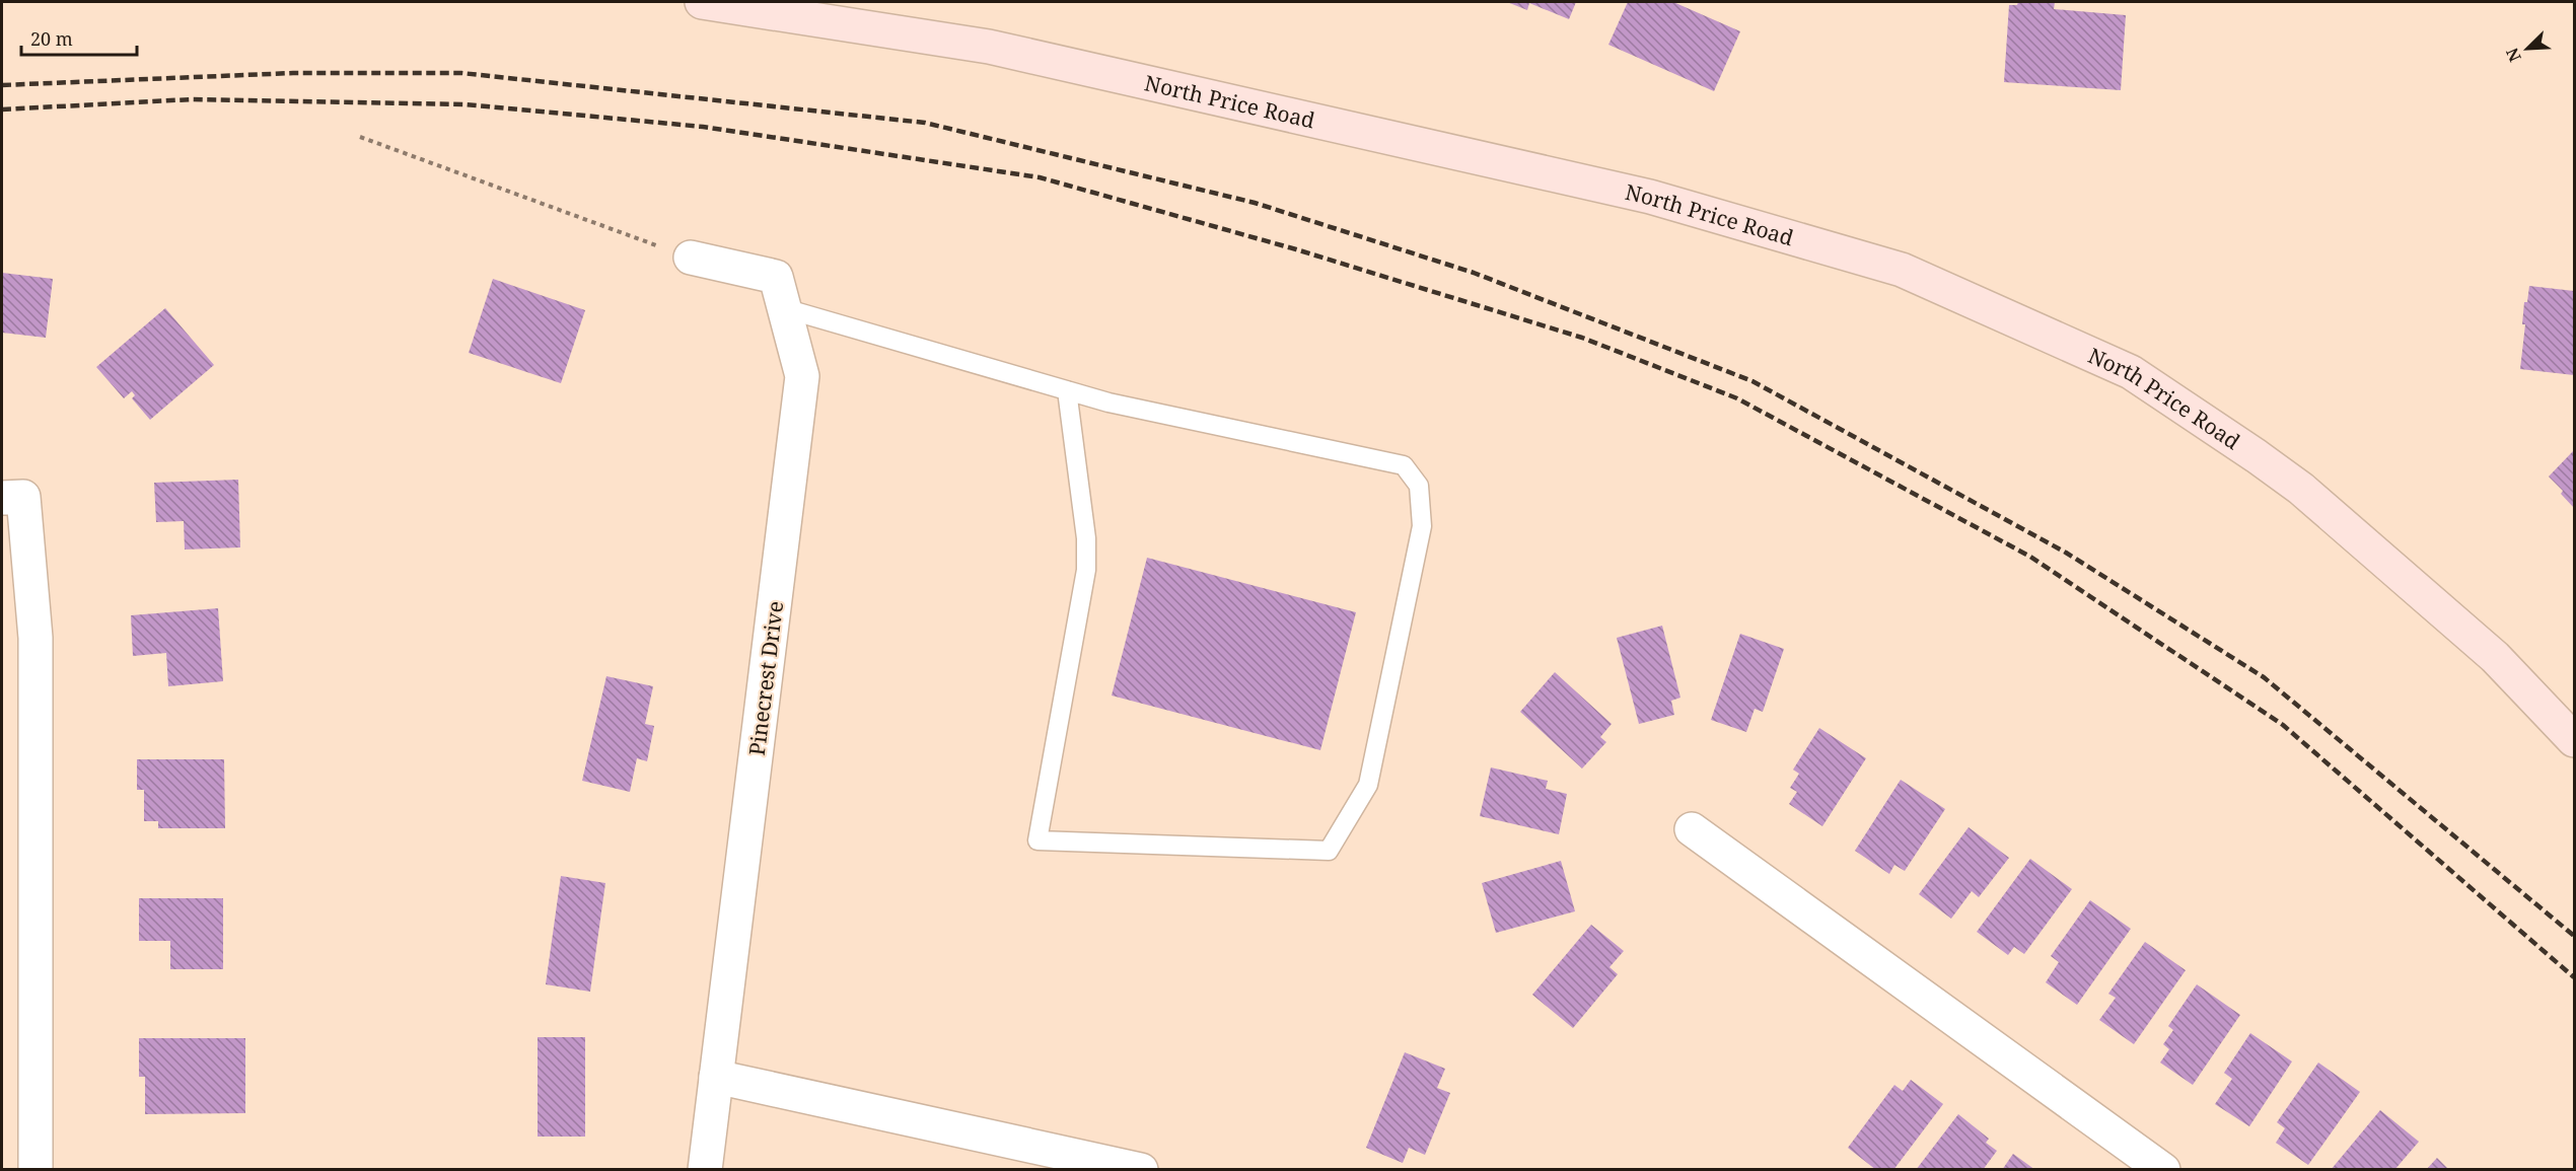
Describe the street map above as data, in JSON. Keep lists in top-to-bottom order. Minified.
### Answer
{"streets":{"street":["North Price Road","Pinecrest Drive"]},"scale_bar":"20 m","north":"bottom left"}
